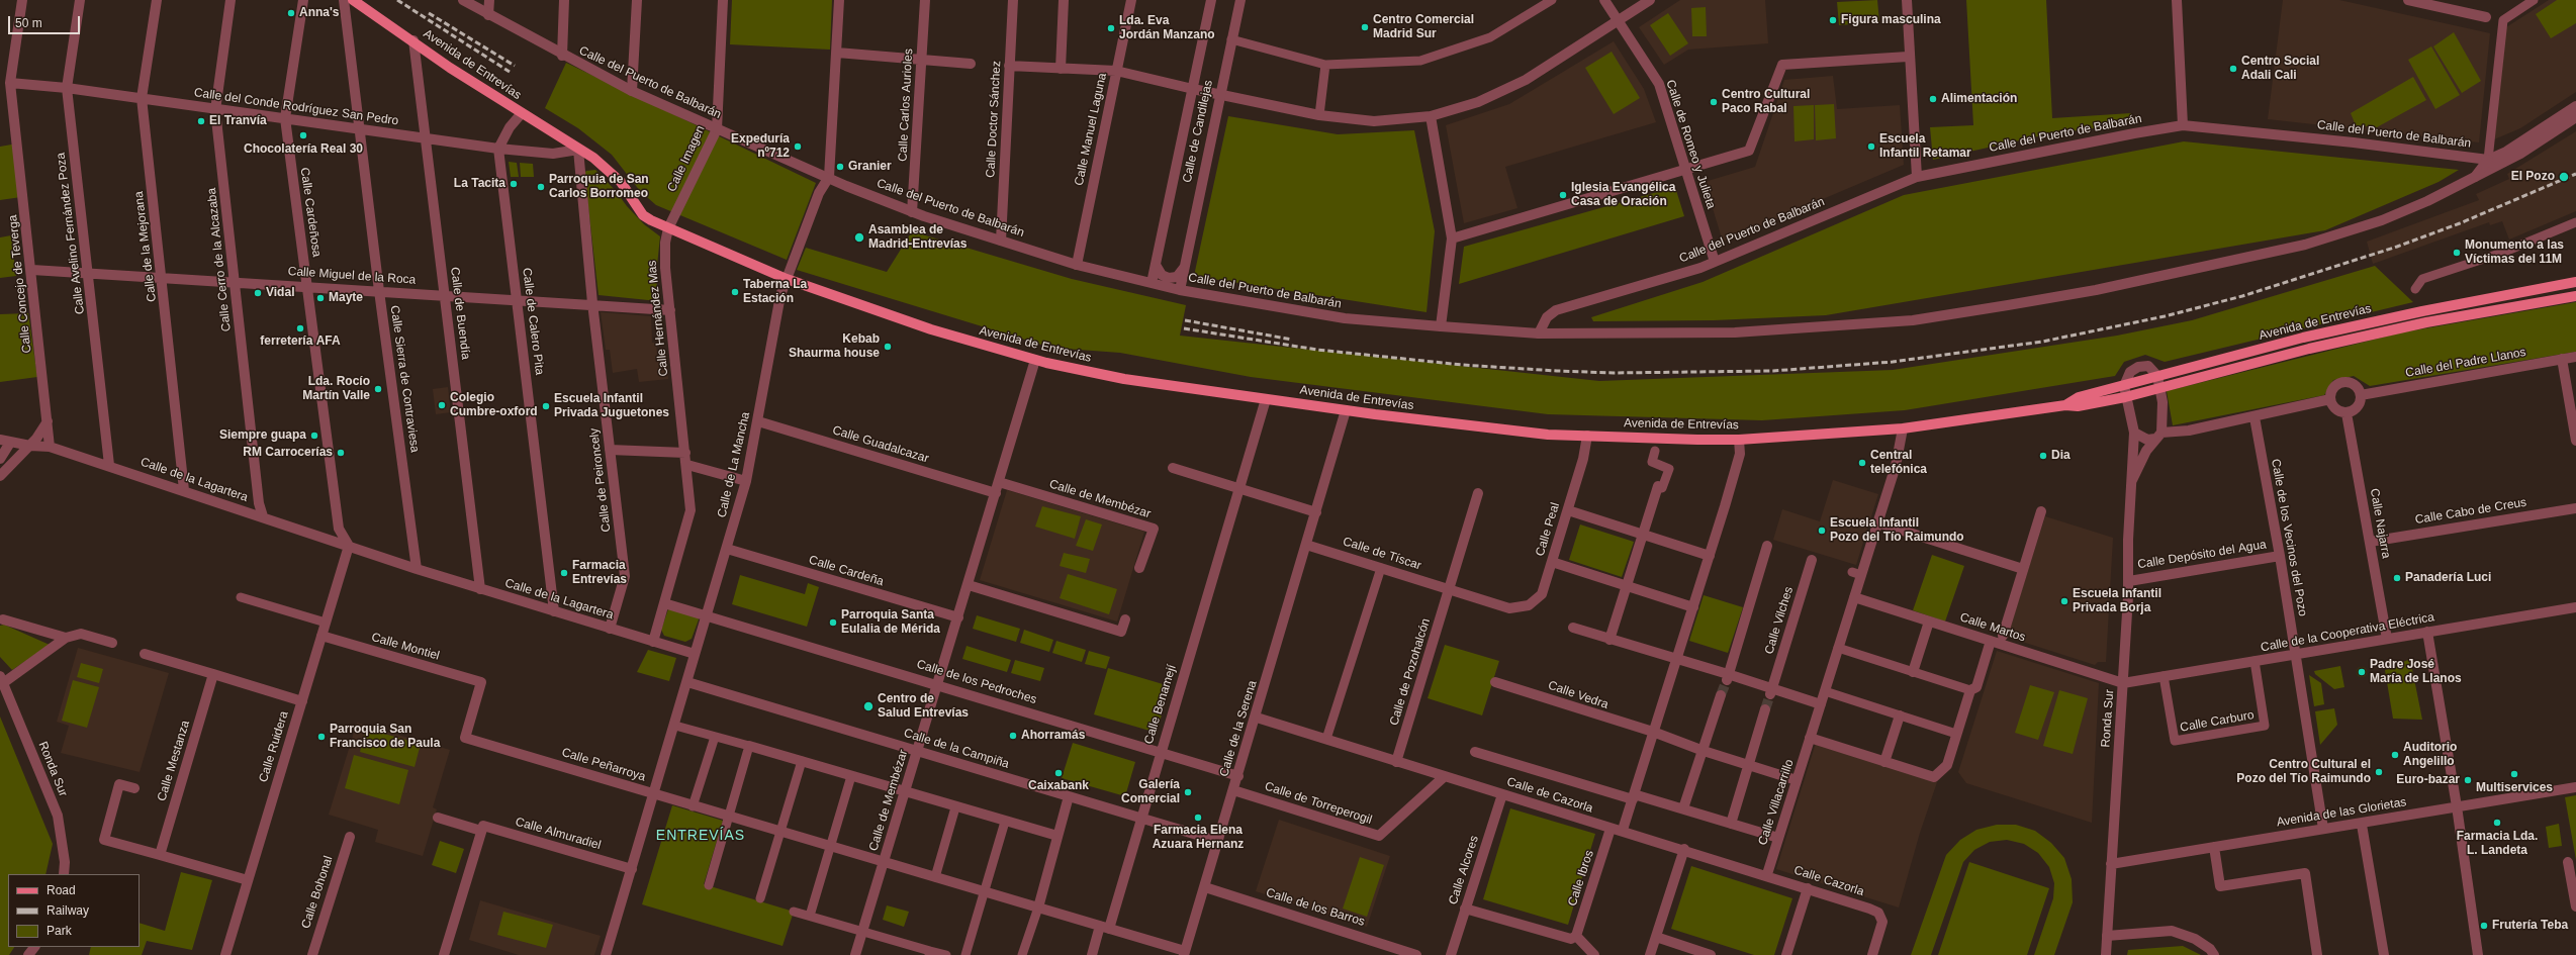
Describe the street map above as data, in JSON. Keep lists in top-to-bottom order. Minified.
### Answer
{"streets":{"main road":["Avenida de Entrevías"],"street":["Calle del Puerto de Balbarán","Calle Carlos Aurioles","Calle del Conde Rodríguez San Pedro","Calle Doctor Sánchez","Calle Manuel Laguna","Calle de Candilejas","Calle de Romeo y Julieta","Calle Imagen","Calle Cardeñosa","Calle Avelino Fernández Poza","Calle de la Mejorana","Calle Cerro de la Alcazaba","Calle Miguel de la Roca","Calle Concejo de Teverga","Calle de Buendía","Calle Hernández Mas","Calle de Calero Pita","Calle del Padre Llanos","Calle Sierra de Contraviesa","Calle Guadalcazar","Calle de La Mancha","Calle de la Lagartera","Calle de Peironcely","Calle de Membézar","Calle Cabo de Creus","Calle Najarra","Calle Peal","Calle de los Vecinos del Pozo","Calle de Tíscar","Calle Depósito del Agua","Calle Cardeña","Calle Vilches","Calle Martos","Calle de la Cooperativa Eléctrica","Calle Montiel","Calle de Pozohalcón","Calle de los Pedroches","Calle Vedra","Calle Benamejí","Ronda Sur","Calle Carburo","Calle de la Serena","Calle Ruidera","Calle de la Campiña","Calle Mestanza","Calle Peñarroya","Calle de Cazorla","Calle Villacarrillo","Calle de Torreperogil","Avenida de las Glorietas","Calle Almuradiel","Calle Alcores","Calle Ibros","Calle Cazorla","Calle Bohonal","Calle de los Barros"]},"crossings":[["Avenida de Entrevías","Calle del Conde Rodríguez San Pedro"],["Avenida de Entrevías","Calle Imagen"],["Avenida de Entrevías","Calle de Buendía"],["Avenida de Entrevías","Calle Hernández Mas"],["Avenida de Entrevías","Calle de La Mancha"],["Avenida de Entrevías","Calle de Peironcely"],["Avenida de Entrevías","Calle de Membézar"],["Avenida de Entrevías","Calle Peal"],["Avenida de Entrevías","Calle Benamejí"],["Avenida de Entrevías","Ronda Sur"],["Avenida de Entrevías","Calle de la Serena"],["Avenida de Entrevías","Calle Villacarrillo"],["Calle del Puerto de Balbarán","Calle Carlos Aurioles"],["Calle del Puerto de Balbarán","Calle Doctor Sánchez"],["Calle del Puerto de Balbarán","Calle Manuel Laguna"],["Calle del Puerto de Balbarán","Calle de Candilejas"],["Calle del Puerto de Balbarán","Calle de Romeo y Julieta"],["Calle del Puerto de Balbarán","Calle Imagen"],["Calle del Puerto de Balbarán","Calle de La Mancha"],["Calle del Conde Rodríguez San Pedro","Calle Cardeñosa"],["Calle del Conde Rodríguez San Pedro","Calle Avelino Fernández Poza"],["Calle del Conde Rodríguez San Pedro","Calle de la Mejorana"],["Calle del Conde Rodríguez San Pedro","Calle Cerro de la Alcazaba"],["Calle del Conde Rodríguez San Pedro","Calle Concejo de Teverga"],["Calle del Conde Rodríguez San Pedro","Calle de Buendía"],["Calle del Conde Rodríguez San Pedro","Calle de Calero Pita"],["Calle del Conde Rodríguez San Pedro","Calle Sierra de Contraviesa"],["Calle del Conde Rodríguez San Pedro","Calle de Peironcely"],["Calle Imagen","Calle Hernández Mas"],["Calle Cardeñosa","Calle Miguel de la Roca"],["Calle Cardeñosa","Calle de la Lagartera"],["Calle Cardeñosa","Calle Ruidera"],["Calle Avelino Fernández Poza","Calle Miguel de la Roca"],["Calle Avelino Fernández Poza","Calle de la Lagartera"],["Calle de la Mejorana","Calle Miguel de la Roca"],["Calle de la Mejorana","Calle de la Lagartera"],["Calle Cerro de la Alcazaba","Calle Miguel de la Roca"],["Calle Cerro de la Alcazaba","Calle de la Lagartera"],["Calle Miguel de la Roca","Calle Concejo de Teverga"],["Calle Miguel de la Roca","Calle de Buendía"],["Calle Miguel de la Roca","Calle Hernández Mas"],["Calle Miguel de la Roca","Calle de Calero Pita"],["Calle Miguel de la Roca","Calle Sierra de Contraviesa"],["Calle Miguel de la Roca","Calle de Peironcely"],["Calle Concejo de Teverga","Calle de la Lagartera"],["Calle de Buendía","Calle de la Lagartera"],["Calle Hernández Mas","Calle de la Lagartera"],["Calle Hernández Mas","Calle de los Pedroches"],["Calle de Calero Pita","Calle de la Lagartera"],["Calle del Padre Llanos","Calle Najarra"],["Calle Sierra de Contraviesa","Calle de la Lagartera"],["Calle Guadalcazar","Calle de La Mancha"],["Calle Guadalcazar","Calle de Membézar"],["Calle de La Mancha","Calle de la Lagartera"],["Calle de La Mancha","Calle Cardeña"],["Calle de La Mancha","Calle de los Pedroches"],["Calle de La Mancha","Calle de la Campiña"],["Calle de La Mancha","Calle Peñarroya"],["Calle de La Mancha","Calle Almuradiel"],["Calle de la Lagartera","Calle de Peironcely"],["Calle de la Lagartera","Calle Ruidera"],["Calle de Membézar","Calle Cardeña"],["Calle de Membézar","Calle de los Pedroches"],["Calle de Membézar","Calle de la Campiña"],["Calle de Membézar","Calle Peñarroya"],["Calle Cabo de Creus","Calle Najarra"],["Calle Najarra","Calle de la Cooperativa Eléctrica"],["Calle Peal","Calle de Tíscar"],["Calle de los Vecinos del Pozo","Calle Depósito del Agua"],["Calle de los Vecinos del Pozo","Calle de la Cooperativa Eléctrica"],["Calle de los Vecinos del Pozo","Avenida de las Glorietas"],["Calle de Tíscar","Calle de Pozohalcón"],["Calle de Tíscar","Calle de la Serena"],["Calle Depósito del Agua","Ronda Sur"],["Calle Martos","Calle de la Cooperativa Eléctrica"],["Calle Martos","Ronda Sur"],["Calle Martos","Calle Villacarrillo"],["Calle de la Cooperativa Eléctrica","Ronda Sur"],["Calle de la Cooperativa Eléctrica","Calle Carburo"],["Calle Montiel","Calle Ruidera"],["Calle Montiel","Calle Peñarroya"],["Calle de Pozohalcón","Calle de Cazorla"],["Calle de los Pedroches","Calle Benamejí"],["Calle de los Pedroches","Calle de la Serena"],["Calle Benamejí","Calle de la Serena"],["Calle Benamejí","Calle de la Campiña"],["Calle Benamejí","Calle Peñarroya"],["Ronda Sur","Avenida de las Glorietas"],["Calle de la Serena","Calle de la Campiña"],["Calle de la Serena","Calle Peñarroya"],["Calle de la Serena","Calle de Cazorla"],["Calle de la Serena","Calle de Torreperogil"],["Calle de la Serena","Calle de los Barros"],["Calle de Cazorla","Calle Villacarrillo"],["Calle de Cazorla","Calle de Torreperogil"],["Calle de Cazorla","Calle Alcores"],["Calle de Cazorla","Calle Ibros"],["Calle de Cazorla","Calle Cazorla"],["Calle Villacarrillo","Calle Cazorla"]],"districts":["ENTREVÍAS"],"places":["Anna's","Figura masculina","Centro Comercial Madrid Sur","Lda. Eva Jordán Manzano","Centro Social Adali Cali","Alimentación","Centro Cultural Paco Rabal","El Tranvía","Chocolatería Real 30","Expeduría nº712","Escuela Infantil Retamar","Granier","El Pozo","La Tacita","Parroquia de San Carlos Borromeo","Iglesia Evangélica Casa de Oración","Asamblea de Madrid-Entrevías","Monumento a las Víctimas del 11M","Taberna La Estación","Vidal","Mayte","ferretería AFA","Kebab Shaurma house","Lda. Rocío Martín Valle","Colegio Cumbre-oxford","Escuela Infantil Privada Juguetones","Siempre guapa","RM Carrocerías","Dia","Central telefónica","Escuela Infantil Pozo del Tío Raimundo","Farmacia Entrevías","Panadería Luci","Escuela Infantil Privada Borja","Parroquia Santa Eulalia de Mérida","Padre José María de Llanos","Centro de Salud Entrevías","Ahorramás","Parroquia San Francisco de Paula","Auditorio Angelillo","Centro Cultural el Pozo del Tío Raimundo","Caixabank","Multiservices","Euro-bazar","Galería Comercial","Farmacia Elena Azuara Hernanz","Farmacia Lda. L. Landeta","Frutería Teba"],"legend":["Road","Railway","Park"],"scale_bar":"50 m"}
